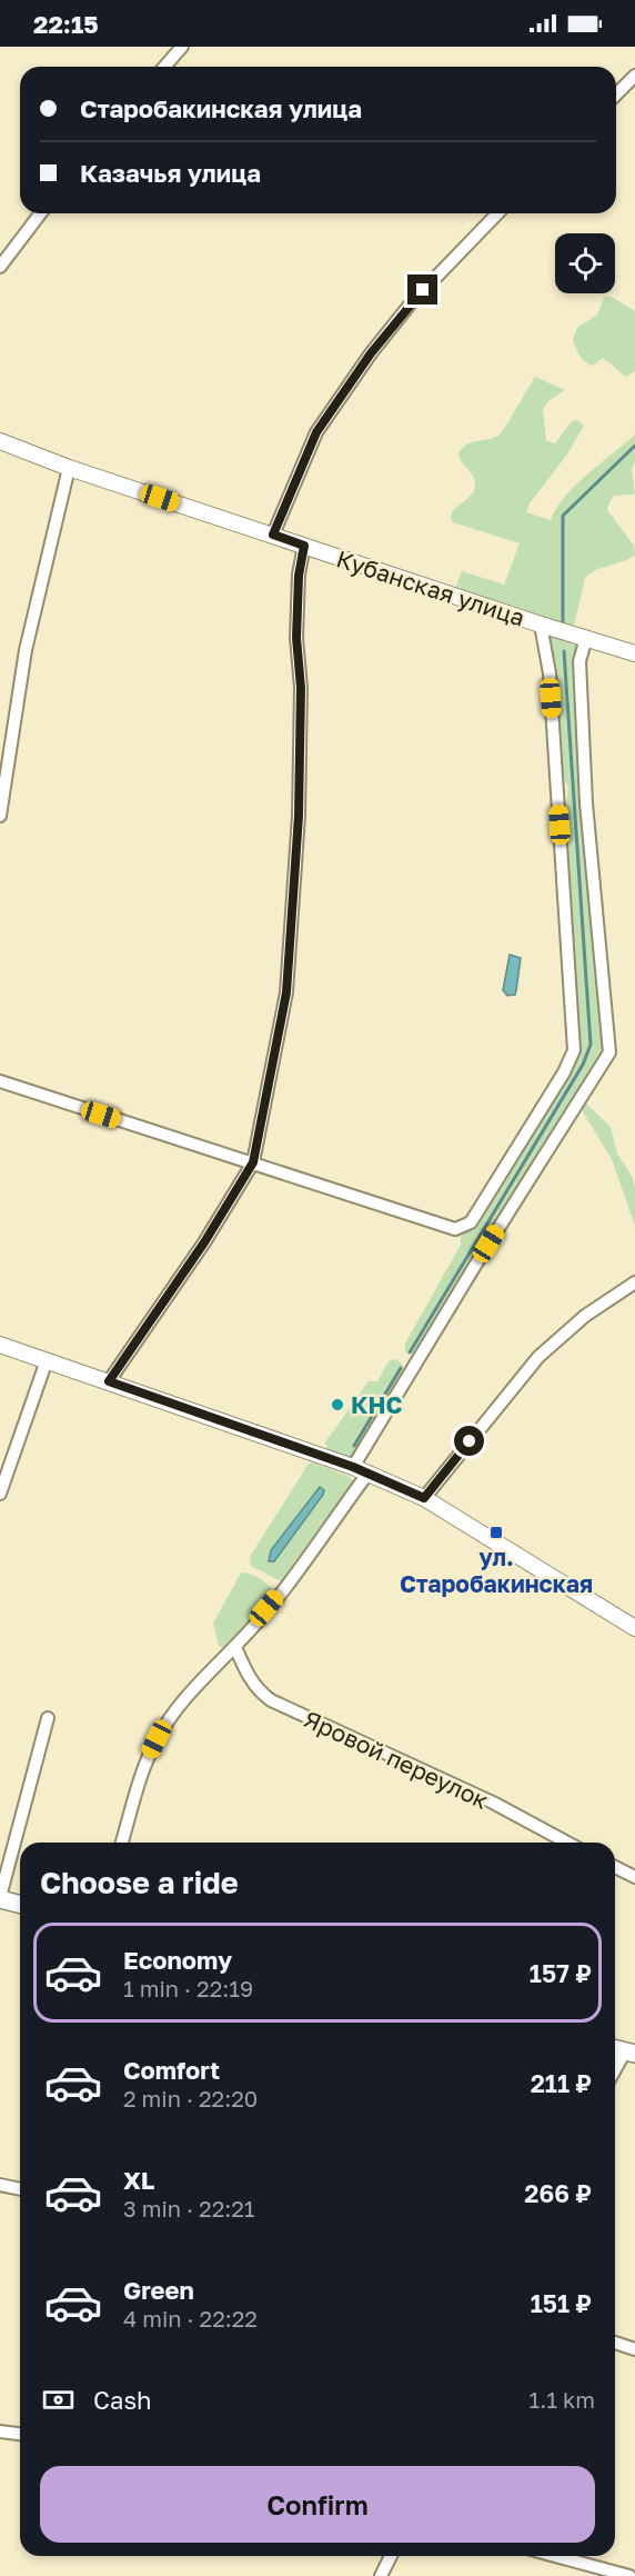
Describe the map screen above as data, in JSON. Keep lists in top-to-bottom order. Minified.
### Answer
{"streets":{"street":["Кубанская улица","Яровой переулок"]},"places":{"other":["КНС"],"transit":["ул. Старобакинская"]},"page":{"status":"22:15","banner":["Старобакинская улица","Казачья улица"],"heading":"Choose a ride","list":[{"name":"Economy","note":"1 min · 22:19","value":"157 ₽"},{"name":"Comfort","note":"2 min · 22:20","value":"211 ₽"},{"name":"XL","note":"3 min · 22:21","value":"266 ₽"},{"name":"Green","note":"4 min · 22:22","value":"151 ₽"}],"pay":["Cash","1.1 km"],"buttons":"Confirm"}}
